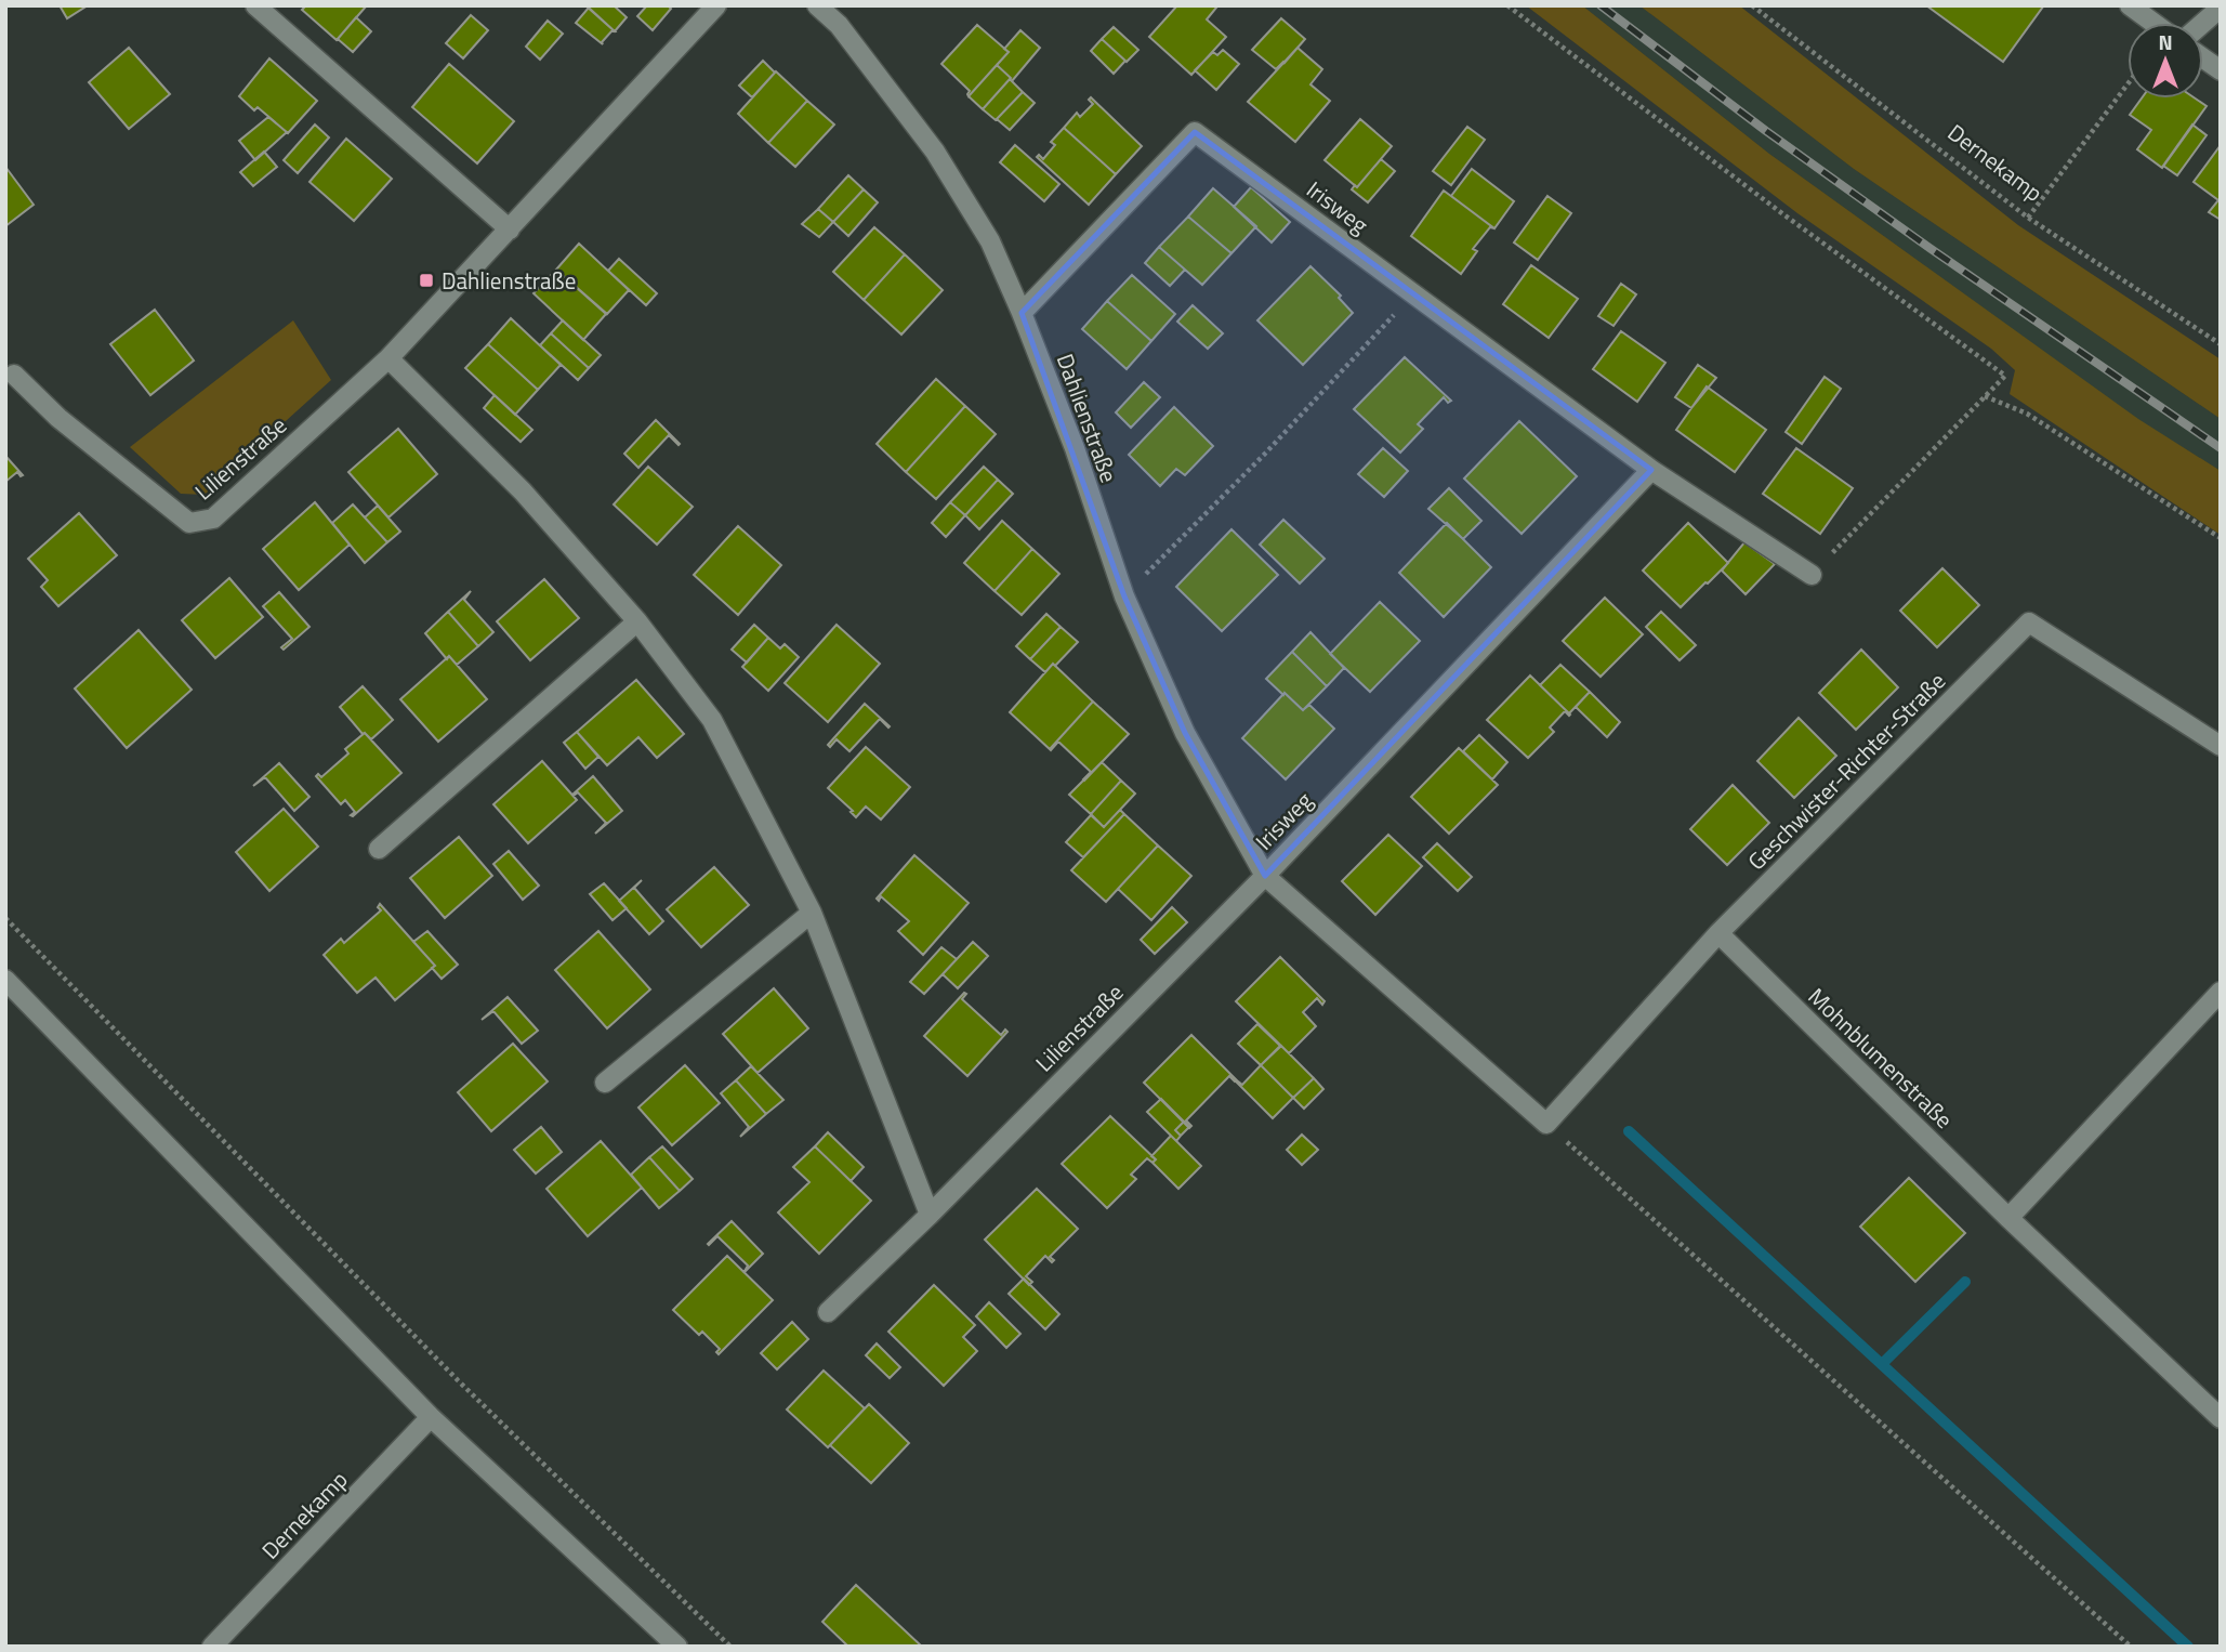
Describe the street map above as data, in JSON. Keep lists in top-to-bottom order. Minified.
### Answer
{"streets":{"street":["Dernekamp","Irisweg","Dahlienstraße","Lilienstraße","Geschwister-Richter-Straße","Mohnblumenstraße"]},"crossings":[["Irisweg","Dahlienstraße"],["Irisweg","Lilienstraße"],["Dahlienstraße","Lilienstraße"],["Dahlienstraße","Geschwister-Richter-Straße"],["Geschwister-Richter-Straße","Mohnblumenstraße"]],"places":{"transit":["Dahlienstraße"]},"north":"top"}
